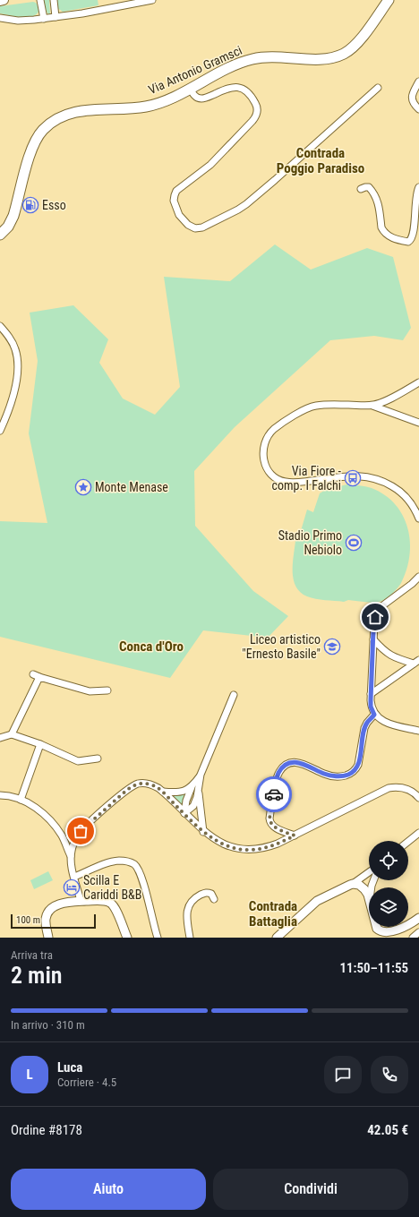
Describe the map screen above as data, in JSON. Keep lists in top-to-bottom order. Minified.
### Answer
{"streets":{"main road":["Via Antonio Gramsci"]},"districts":["Contrada Poggio Paradiso","Conca d'Oro","Contrada Battaglia"],"places":{"fuel station":["Esso"],"bus stop":["Via Fiore - comp. I Falchi"],"place":["Monte Menase"],"sports":["Stadio Primo Nebiolo"],"school or university":["Liceo artistico \"Ernesto Basile\""],"hotel":["Scilla E Cariddi B&B"]},"scale_bar":"100 m","page":{"scale":"100 m","heading":["2 min","Arriva tra","11:50–11:55"],"panel":["Luca","Corriere · 4.5","Ordine #8178","42.05 €"],"bar":"In arrivo · 310 m","round":"L","buttons":["Aiuto","Condividi"]}}
